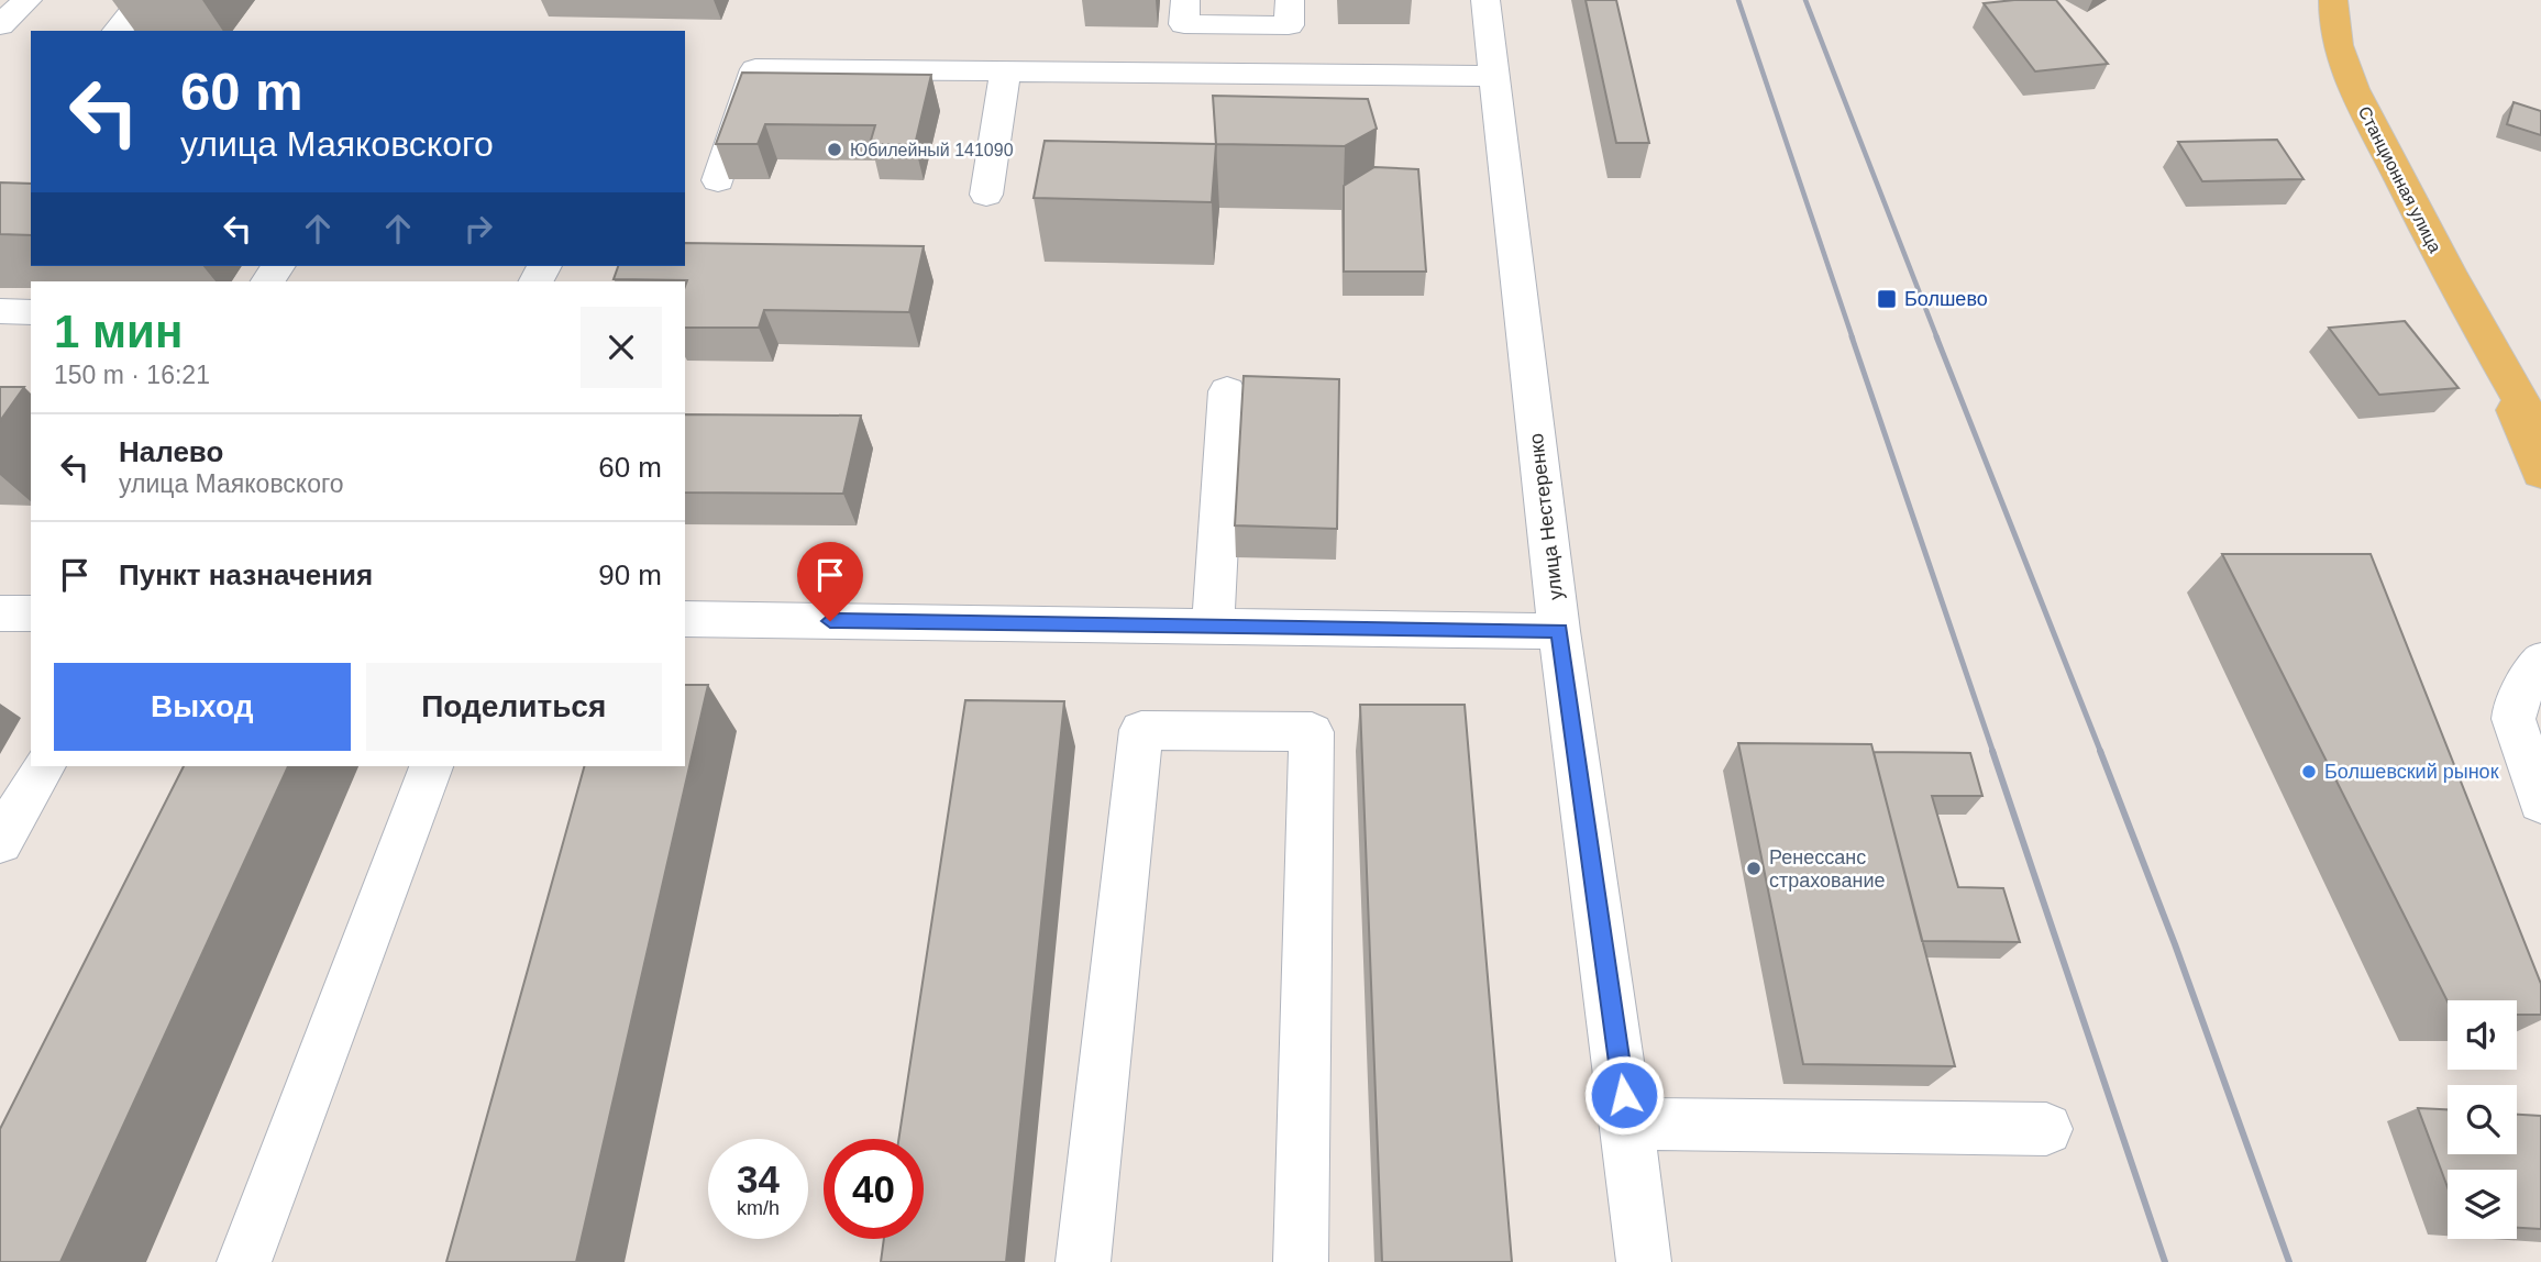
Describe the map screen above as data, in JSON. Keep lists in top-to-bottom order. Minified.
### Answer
{"streets":{"main road":["Станционная улица"],"street":["улица Нестеренко"]},"places":{"other":["Юбилейный 141090","Болшевский рынок","Ренессанс страхование"],"transit":["Болшево"]},"page":{"turn":["60 m","улица Маяковского"],"heading":["1 мин","150 m · 16:21"],"list":[{"name":"Налево","note":"улица Маяковского","value":"60 m"},{"name":"Пункт назначения","value":"90 m"}],"buttons":["Выход","Поделиться"],"speed":"34 km/h","limit":"40"}}
